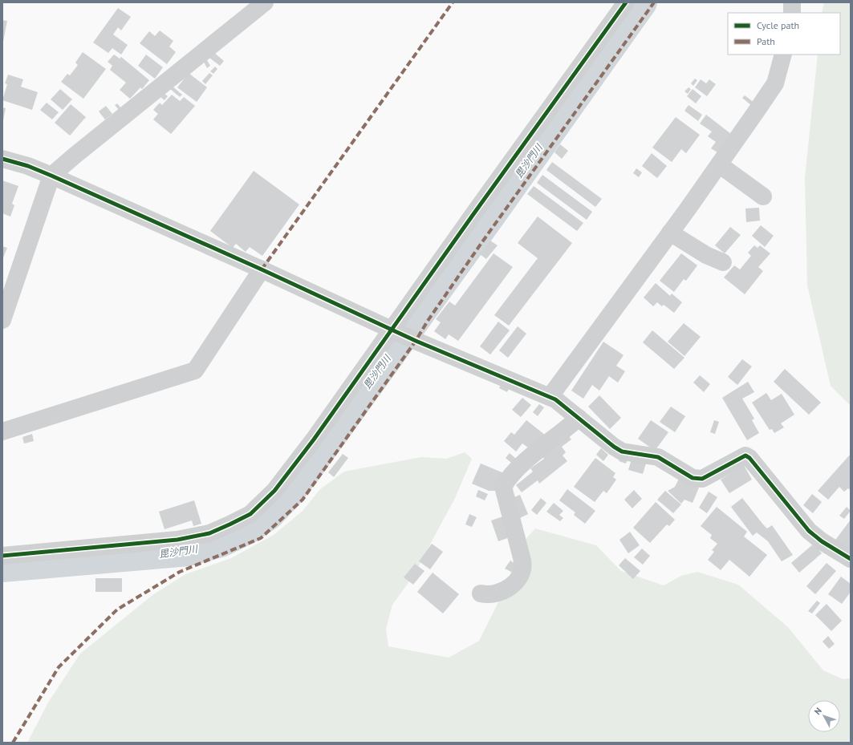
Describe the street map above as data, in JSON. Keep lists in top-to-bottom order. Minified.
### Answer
{"water":["毘沙門川"],"legend":["Cycle path","Path"],"north":"top left"}
